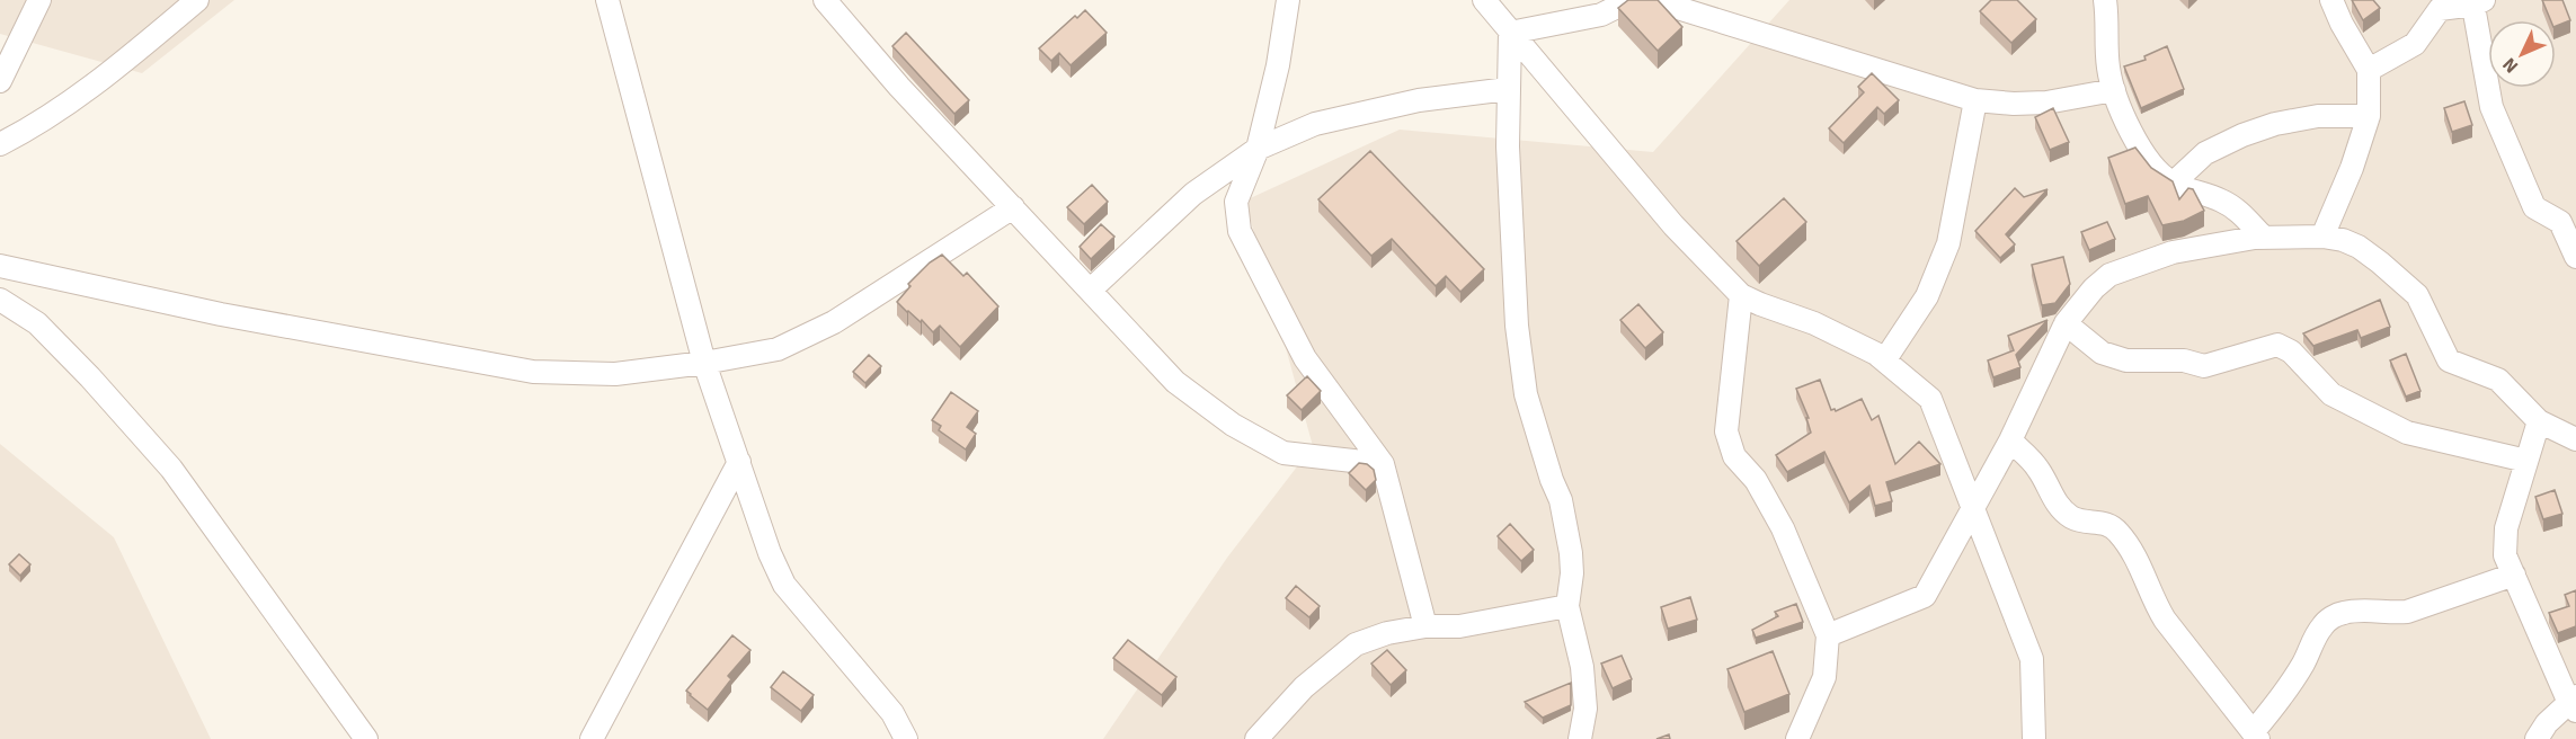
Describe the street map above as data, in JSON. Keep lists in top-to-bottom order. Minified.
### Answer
{"north":"bottom left"}
